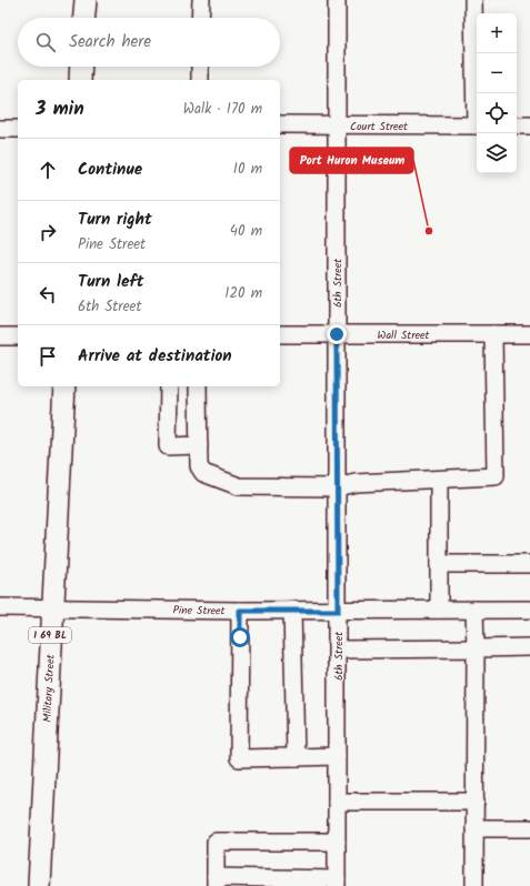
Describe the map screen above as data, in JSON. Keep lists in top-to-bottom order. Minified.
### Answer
{"streets":{"main road":["I 69 BL","Military Street"],"street":["Court Street","6th Street","Wall Street","Pine Street"]},"crossings":[["Court Street","6th Street"],["6th Street","Wall Street"],["6th Street","Pine Street"],["Pine Street","Military Street"]],"places":["Port Huron Museum"],"page":{"map_buttons":["+","−"],"search":"Search here","heading":["3 min","Walk · 170 m"],"list":[["Continue","10 m"],["Turn right","Pine Street","40 m"],["Turn left","6th Street","120 m"],"Arrive at destination"]}}
